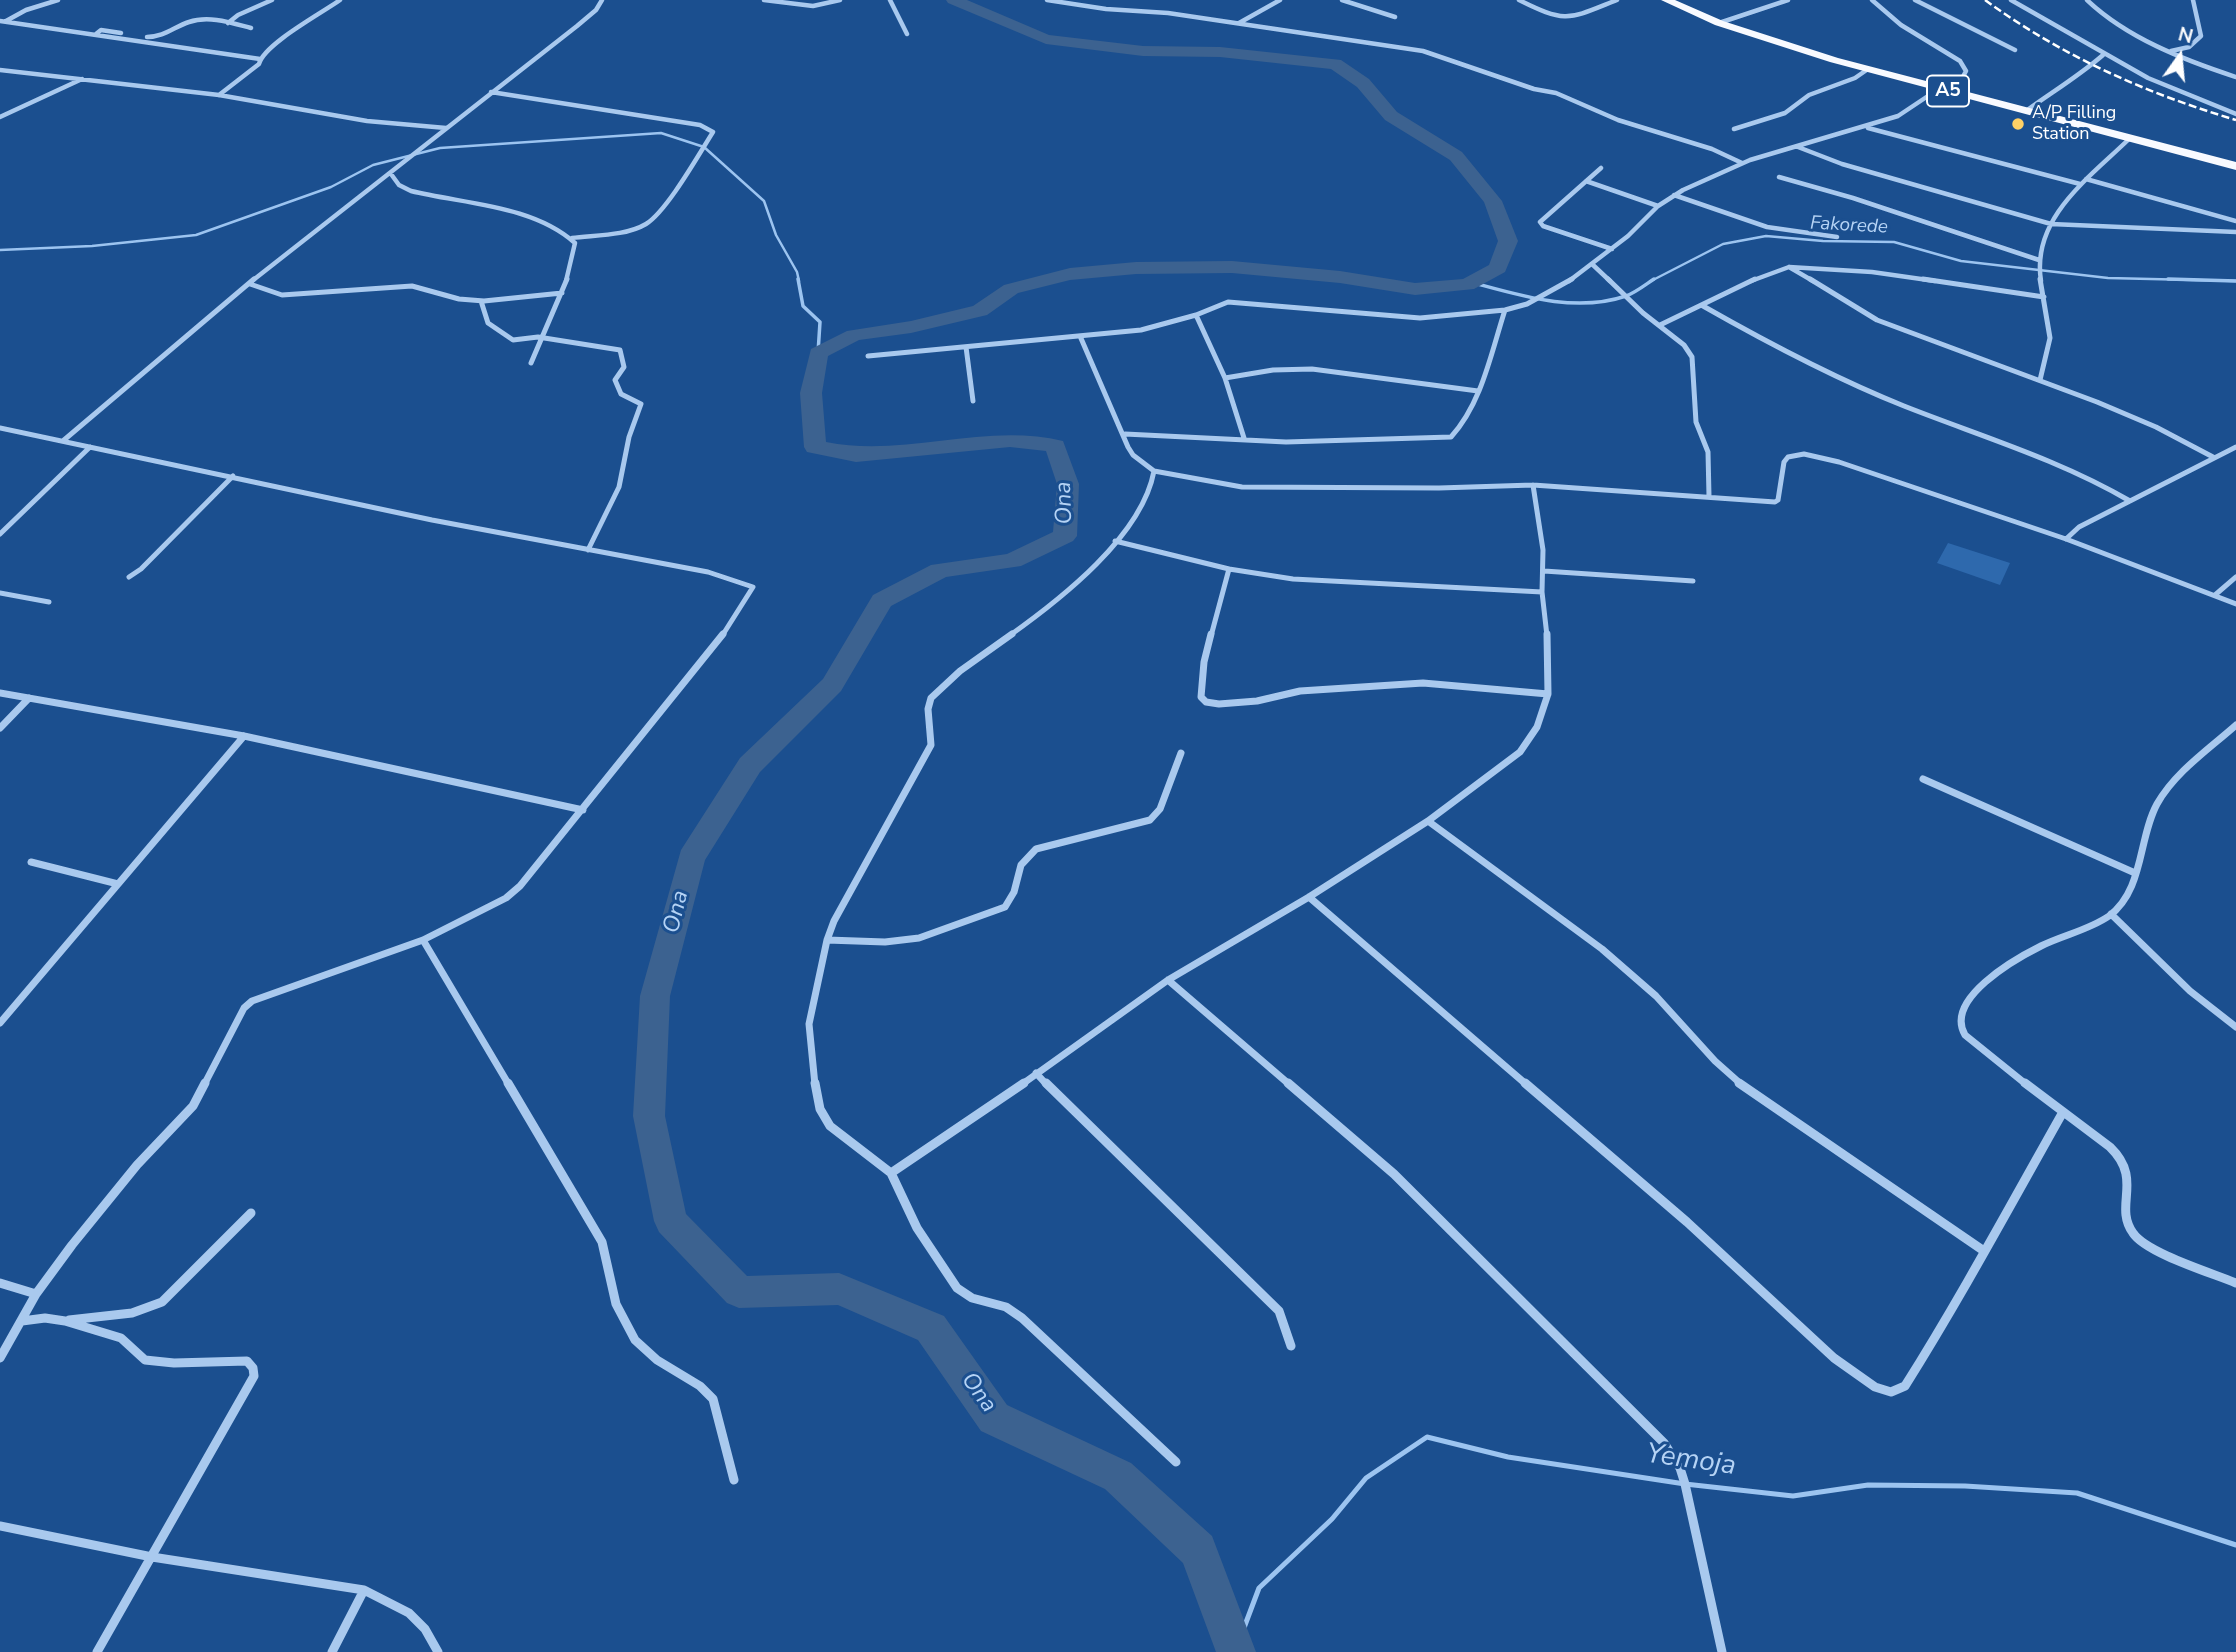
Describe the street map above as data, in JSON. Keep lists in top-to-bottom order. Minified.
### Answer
{"streets":{"highway":["A5"]},"water":["Fakorede","Ona","Yemoja"],"places":["A/P Filling Station"],"north":"top"}
